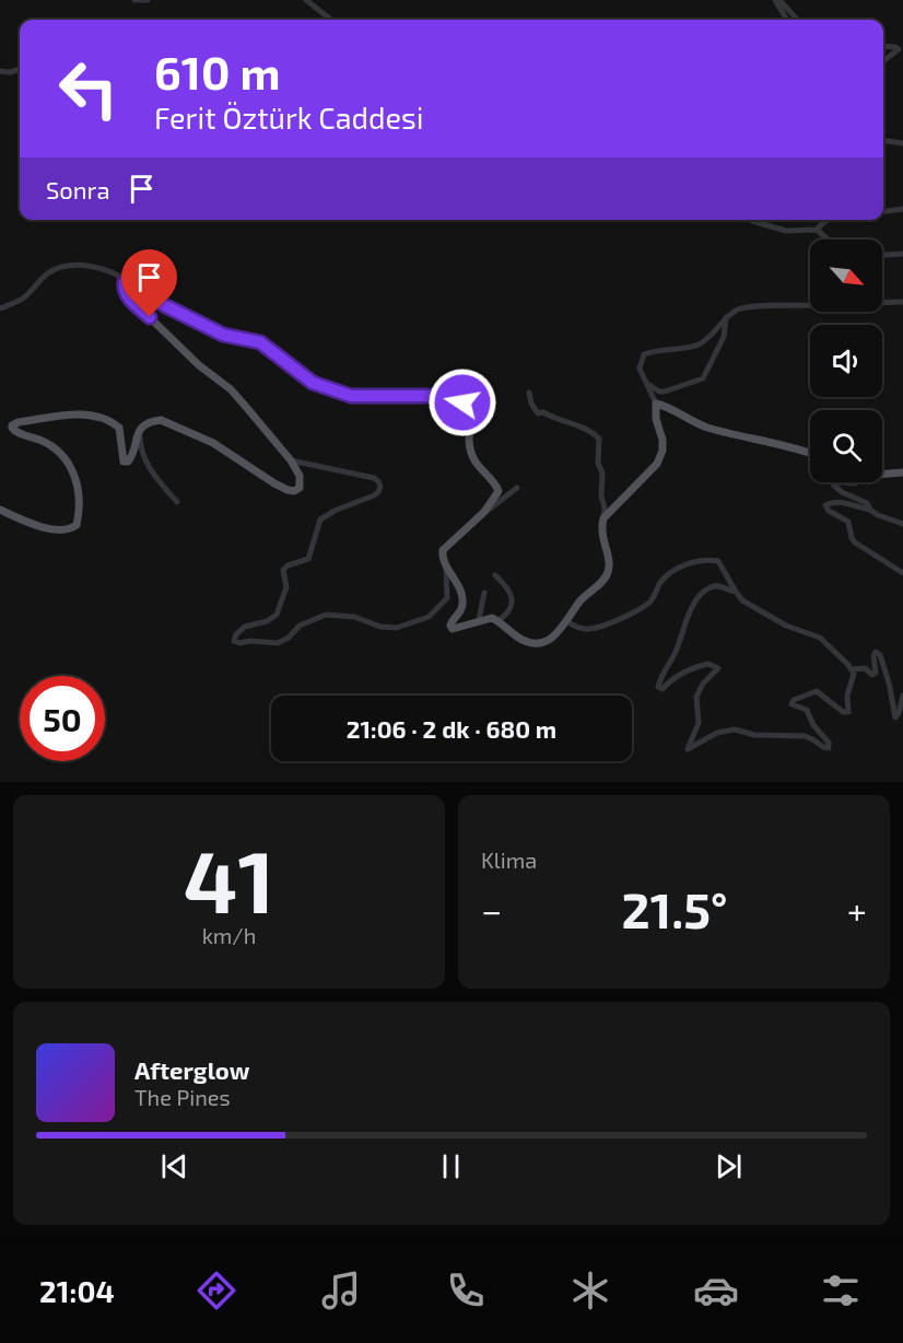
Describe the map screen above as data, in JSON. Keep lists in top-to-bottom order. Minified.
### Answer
{"north":"bottom right","page":{"turn":["610 m","Ferit Öztürk Caddesi"],"then":"Sonra","limit":"50","trip":"21:06 · 2 dk · 680 m","tile":[["41","km/h"],"Klima"],"heat":["−","21.5°","+"],"song":["Afterglow","The Pines"],"tabs":"21:04"}}
